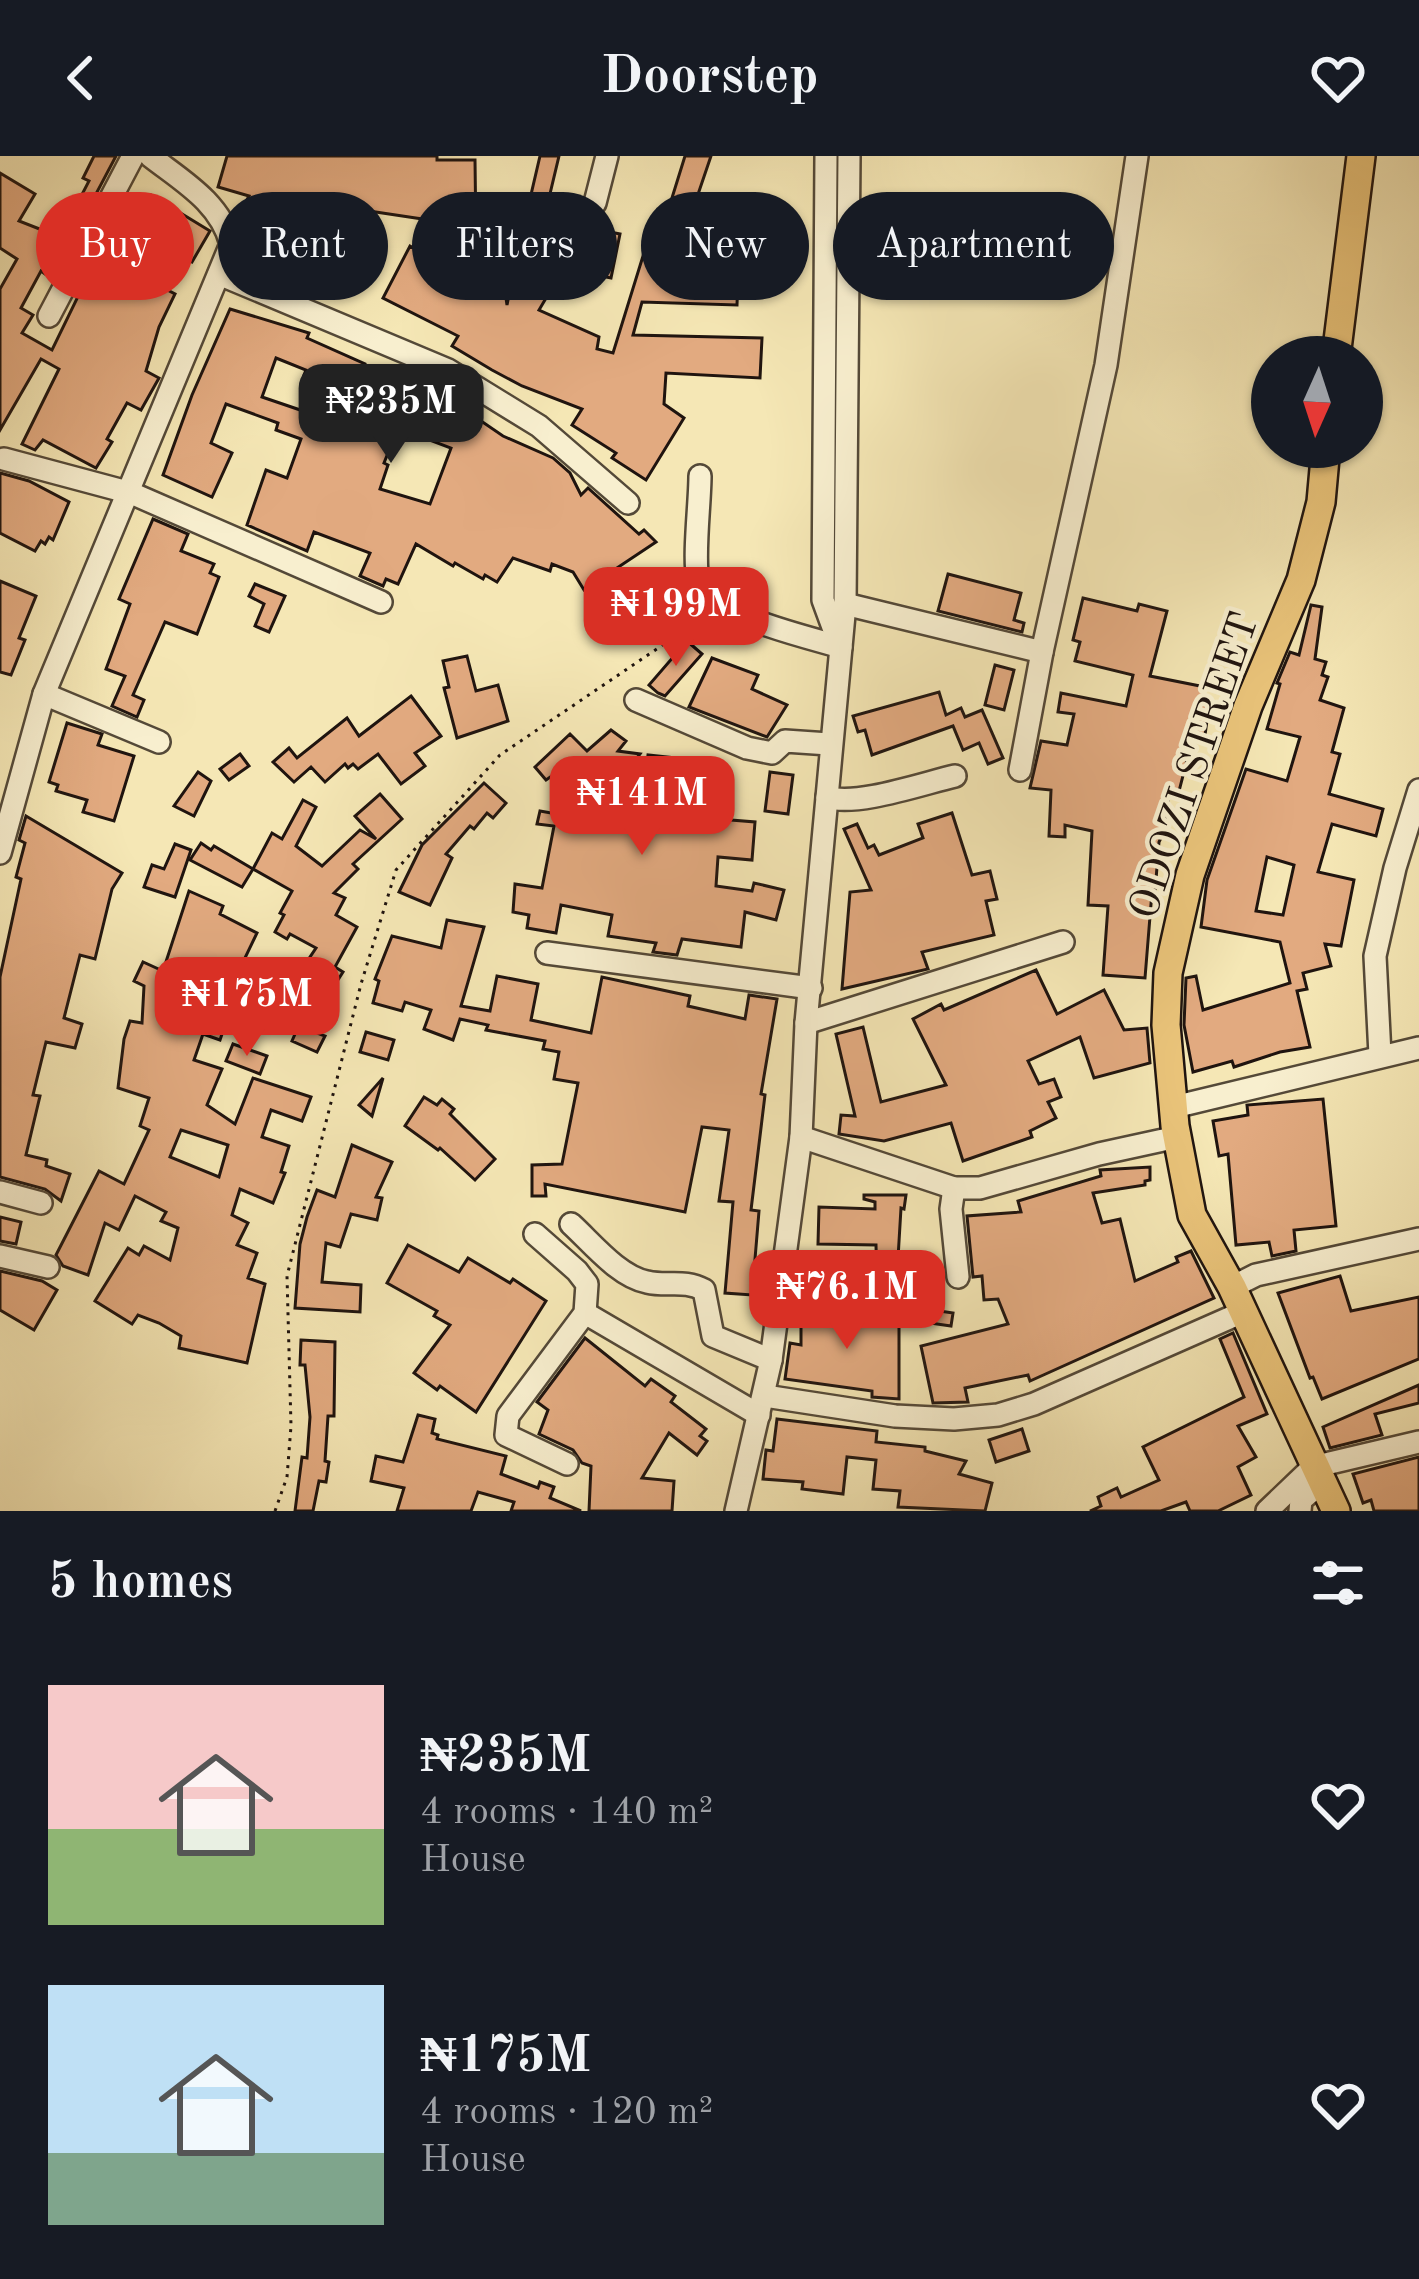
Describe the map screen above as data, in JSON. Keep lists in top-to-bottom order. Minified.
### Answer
{"streets":{"main road":["ODOZI STREET"]},"north":"bottom","page":{"header":"Doorstep","chip":["Buy","Rent","Filters","New","Apartment"],"price":["₦235M","₦199M","₦141M","₦175M","₦76.1M"],"heading":"5 homes","list":[{"name":"₦235M","note":"4 rooms · 140 m² · House"},{"name":"₦175M","note":"4 rooms · 120 m² · House"}]}}
